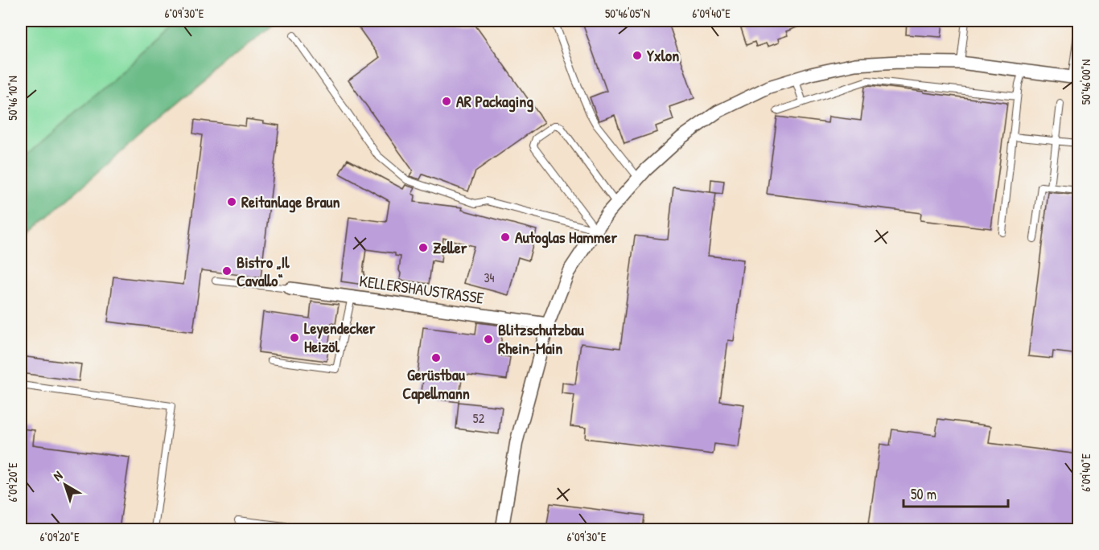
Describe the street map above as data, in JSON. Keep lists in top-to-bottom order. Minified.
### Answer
{"streets":{"street":["KELLERSHAUSTRASSE"]},"places":["Yxlon","AR Packaging","Reitanlage Braun","Autoglas Hammer","Zeller","Bistro „Il Cavallo“","Leyendecker Heizöl","Blitzschutzbau Rhein-Main","Gerüstbau Capellmann"],"house_numbers":["34","52"],"scale_bar":"50 m","north":"top left","coordinates":["6°09'30\"E","50°46'05\"N","6°09'40\"E","50°46'00\"N","50°46'10\"N","6°09'20\"E"]}
